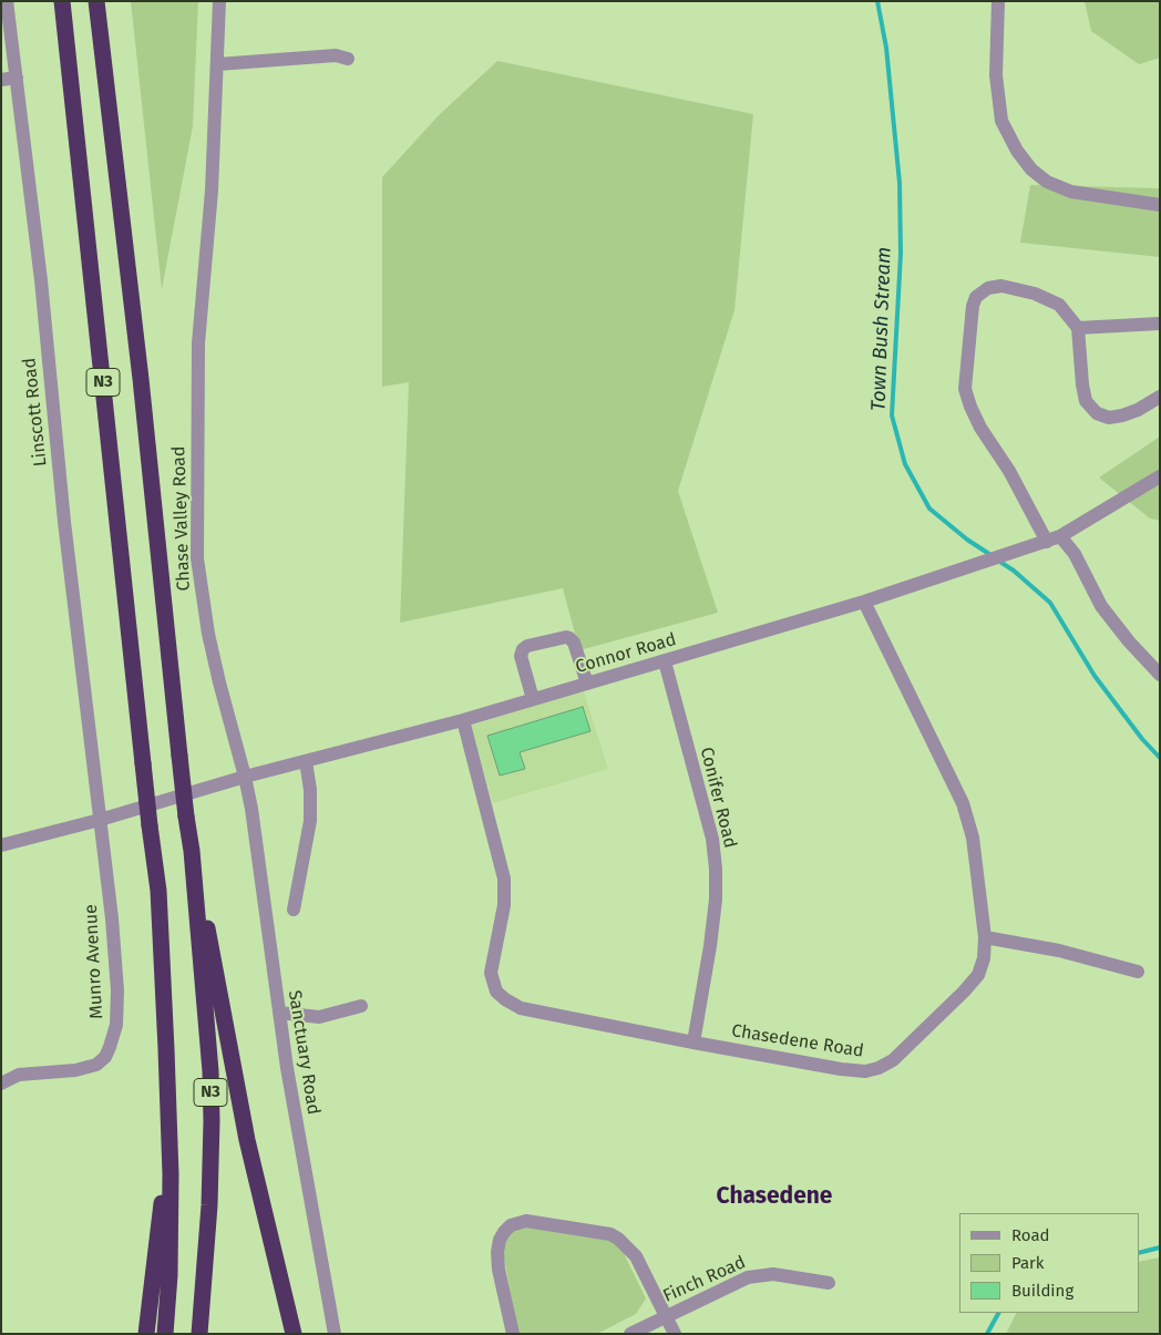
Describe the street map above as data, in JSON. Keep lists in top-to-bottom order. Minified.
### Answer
{"streets":{"highway":["N3"],"street":["Linscott Road","Chase Valley Road","Connor Road","Conifer Road","Munro Avenue","Chasedene Road","Sanctuary Road","Finch Road"]},"crossings":[["Linscott Road","Munro Avenue"],["Chase Valley Road","Connor Road"],["Chase Valley Road","Sanctuary Road"],["Connor Road","Conifer Road"],["Connor Road","Chasedene Road"],["Connor Road","Sanctuary Road"],["Conifer Road","Chasedene Road"]],"districts":["Chasedene"],"water":["Town Bush Stream"],"legend":["Road","Park","Building"]}
